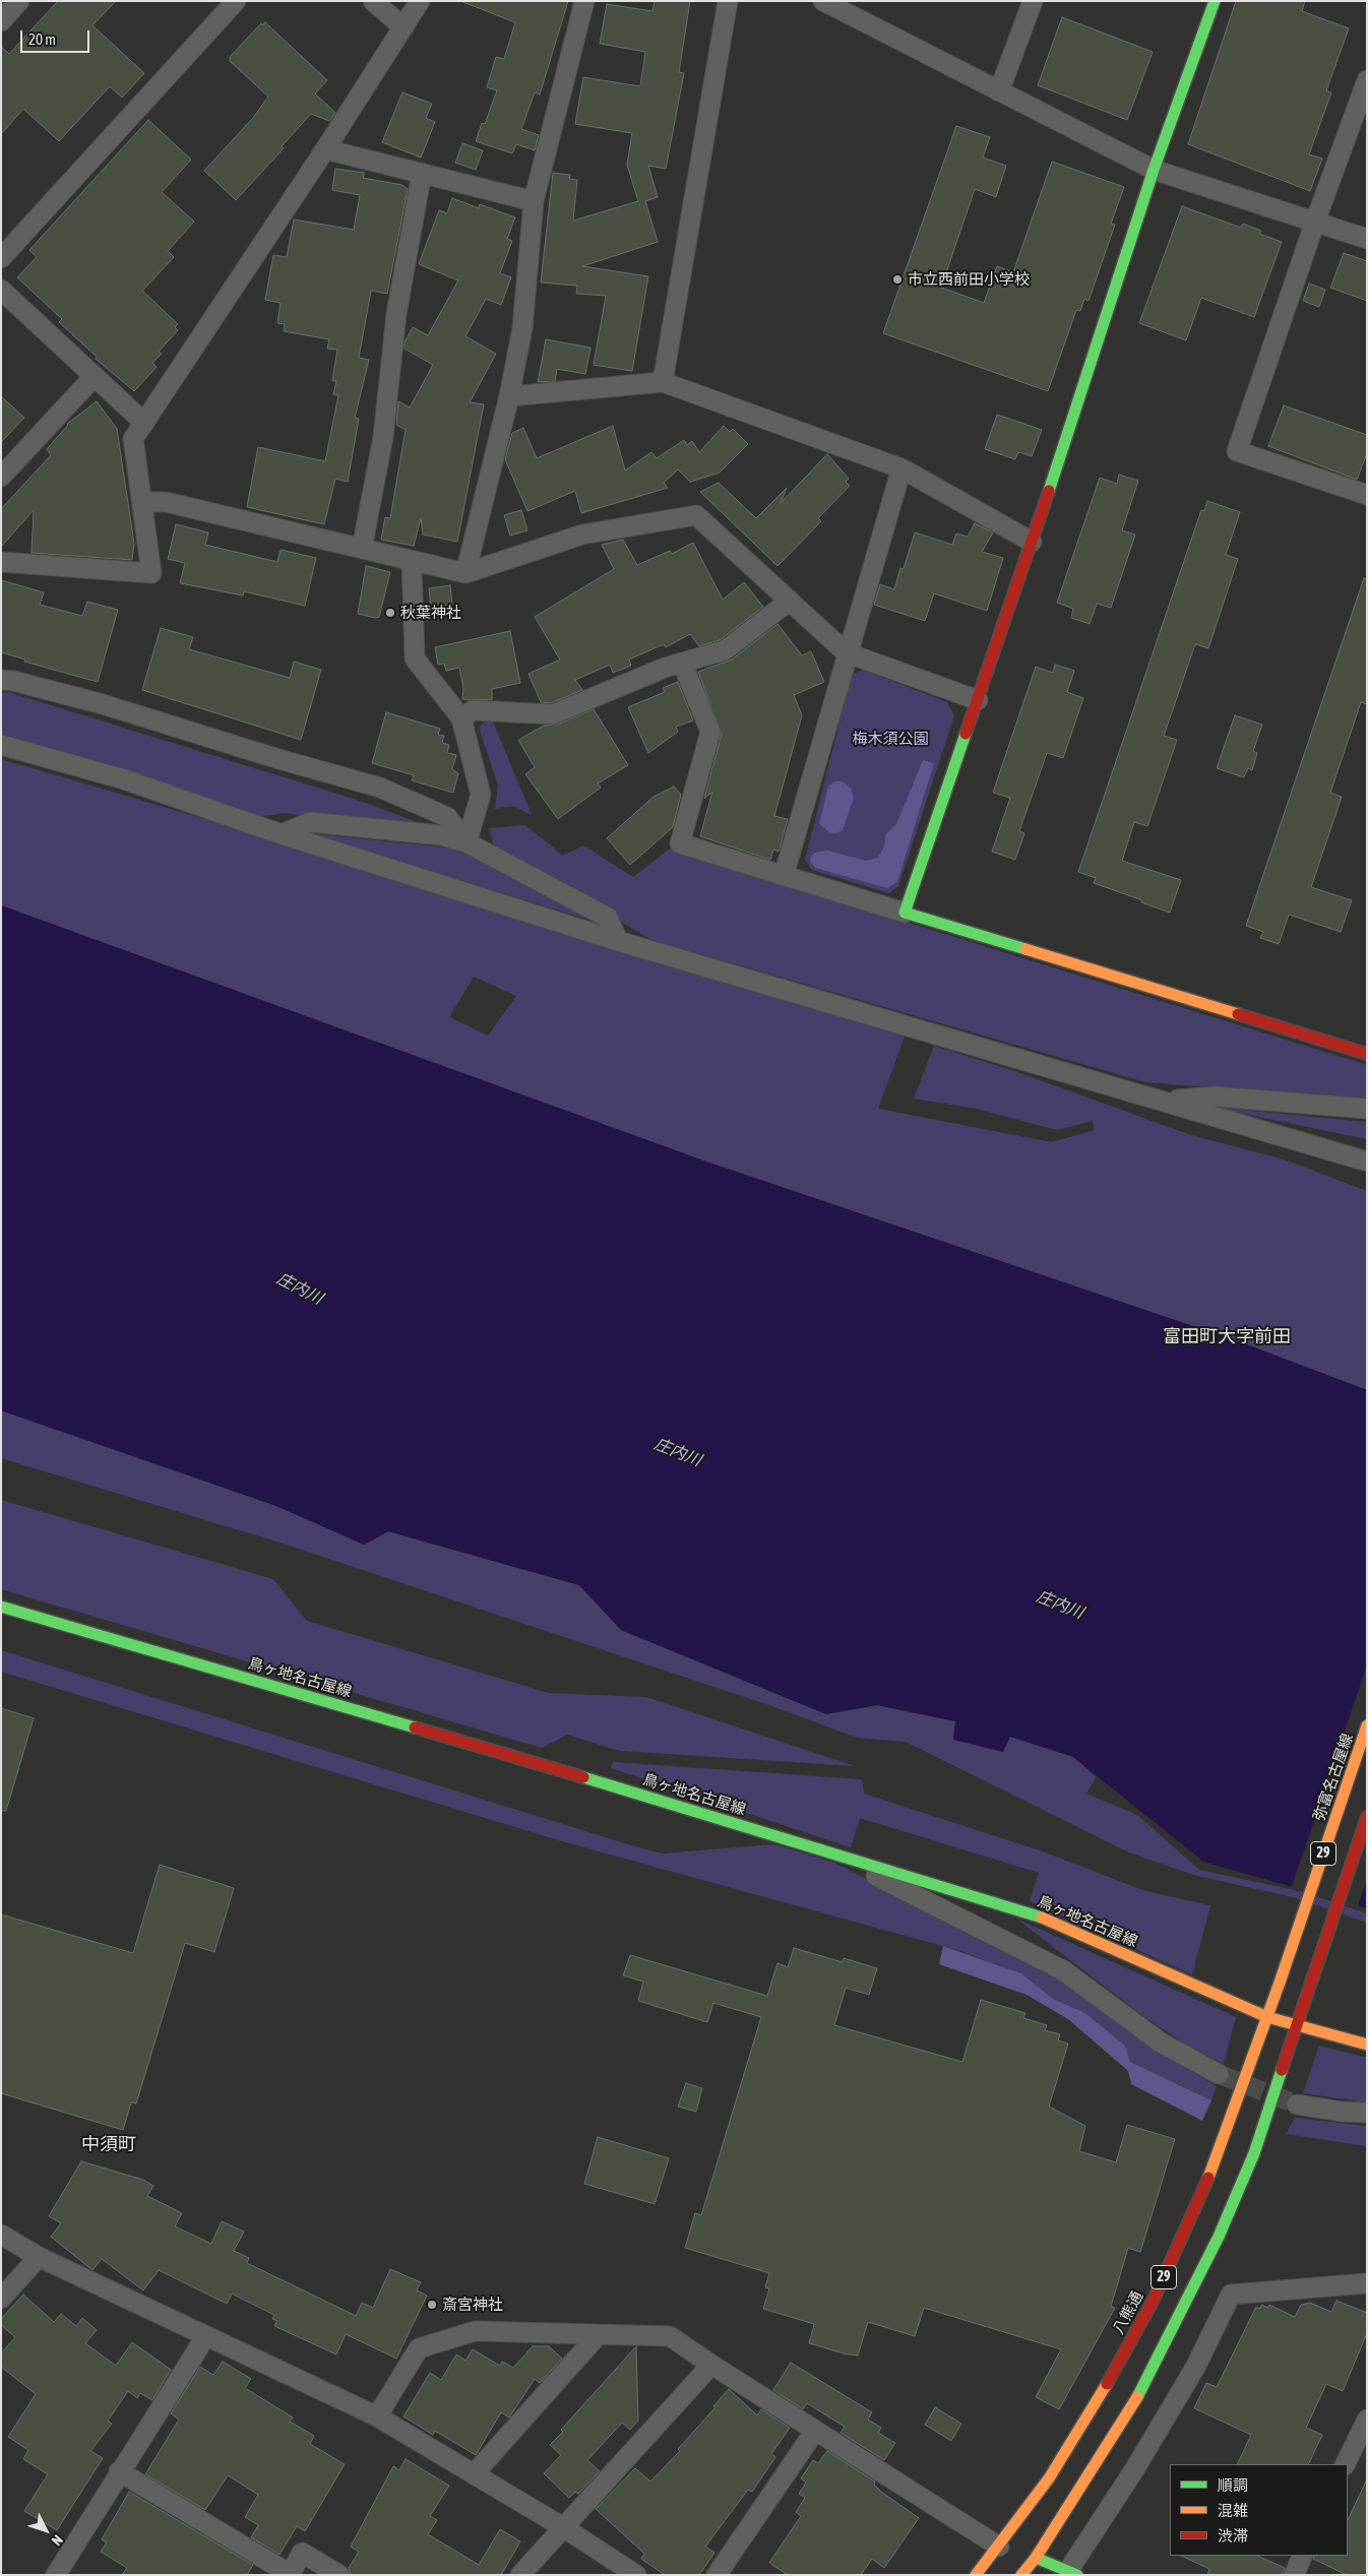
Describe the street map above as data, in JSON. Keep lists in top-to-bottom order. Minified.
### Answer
{"streets":{"main road":["鳥ヶ地名古屋線","弥富名古屋線","29","八熊通"]},"crossings":[["鳥ヶ地名古屋線","29"],["鳥ヶ地名古屋線","八熊通"],["弥富名古屋線","八熊通"]],"districts":["富田町大字前田","中須町"],"water":["庄内川"],"parks":["梅木須公園"],"places":["市立西前田小学校","秋葉神社","斎宮神社"],"legend":["順調","混雑","渋滞"],"scale_bar":"20 m","north":"bottom right"}
